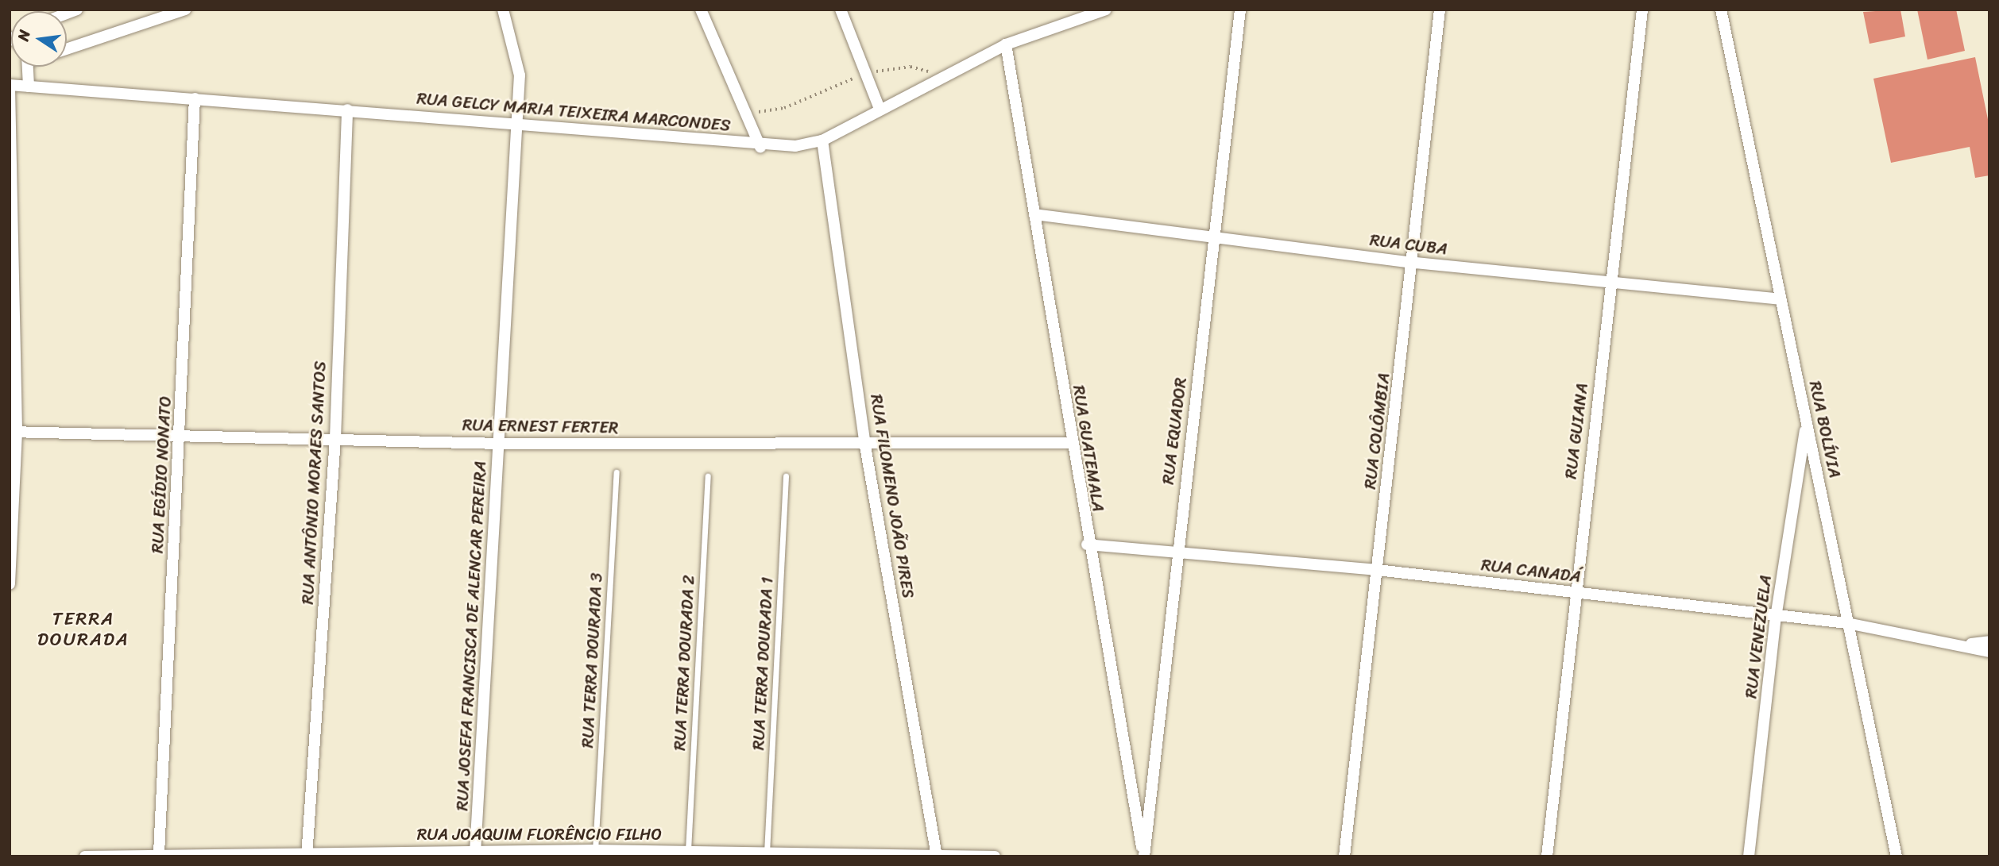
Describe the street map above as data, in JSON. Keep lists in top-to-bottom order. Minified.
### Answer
{"streets":{"street":["RUA GELCY MARIA TEIXEIRA MARCONDES","RUA CUBA","RUA ERNEST FERTER","RUA BOLÍVIA","RUA EQUADOR","RUA COLÔMBIA","RUA GUIANA","RUA GUATEMALA","RUA EGÍDIO NONATO","RUA ANTÔNIO MORAES SANTOS","RUA FILOMENO JOÃO PIRES","RUA CANADÁ","RUA JOSEFA FRANCISCA DE ALENCAR PEREIRA","RUA VENEZUELA","RUA JOAQUIM FLORÊNCIO FILHO"],"lane":["RUA TERRA DOURADA 3","RUA TERRA DOURADA 2","RUA TERRA DOURADA 1"]},"crossings":[["RUA GELCY MARIA TEIXEIRA MARCONDES","RUA GUATEMALA"],["RUA GELCY MARIA TEIXEIRA MARCONDES","RUA EGÍDIO NONATO"],["RUA GELCY MARIA TEIXEIRA MARCONDES","RUA ANTÔNIO MORAES SANTOS"],["RUA GELCY MARIA TEIXEIRA MARCONDES","RUA FILOMENO JOÃO PIRES"],["RUA GELCY MARIA TEIXEIRA MARCONDES","RUA JOSEFA FRANCISCA DE ALENCAR PEREIRA"],["RUA CUBA","RUA BOLÍVIA"],["RUA CUBA","RUA EQUADOR"],["RUA CUBA","RUA COLÔMBIA"],["RUA CUBA","RUA GUIANA"],["RUA CUBA","RUA GUATEMALA"],["RUA ERNEST FERTER","RUA GUATEMALA"],["RUA ERNEST FERTER","RUA EGÍDIO NONATO"],["RUA ERNEST FERTER","RUA ANTÔNIO MORAES SANTOS"],["RUA ERNEST FERTER","RUA FILOMENO JOÃO PIRES"],["RUA ERNEST FERTER","RUA JOSEFA FRANCISCA DE ALENCAR PEREIRA"],["RUA BOLÍVIA","RUA CANADÁ"],["RUA BOLÍVIA","RUA VENEZUELA"],["RUA EQUADOR","RUA GUATEMALA"],["RUA EQUADOR","RUA CANADÁ"],["RUA COLÔMBIA","RUA CANADÁ"],["RUA GUIANA","RUA CANADÁ"],["RUA GUATEMALA","RUA CANADÁ"],["RUA EGÍDIO NONATO","RUA JOAQUIM FLORÊNCIO FILHO"],["RUA ANTÔNIO MORAES SANTOS","RUA JOAQUIM FLORÊNCIO FILHO"],["RUA FILOMENO JOÃO PIRES","RUA JOAQUIM FLORÊNCIO FILHO"],["RUA CANADÁ","RUA VENEZUELA"],["RUA JOSEFA FRANCISCA DE ALENCAR PEREIRA","RUA JOAQUIM FLORÊNCIO FILHO"],["RUA TERRA DOURADA 3","RUA JOAQUIM FLORÊNCIO FILHO"],["RUA TERRA DOURADA 2","RUA JOAQUIM FLORÊNCIO FILHO"],["RUA TERRA DOURADA 1","RUA JOAQUIM FLORÊNCIO FILHO"]],"districts":["TERRA DOURADA"],"north":"left"}
